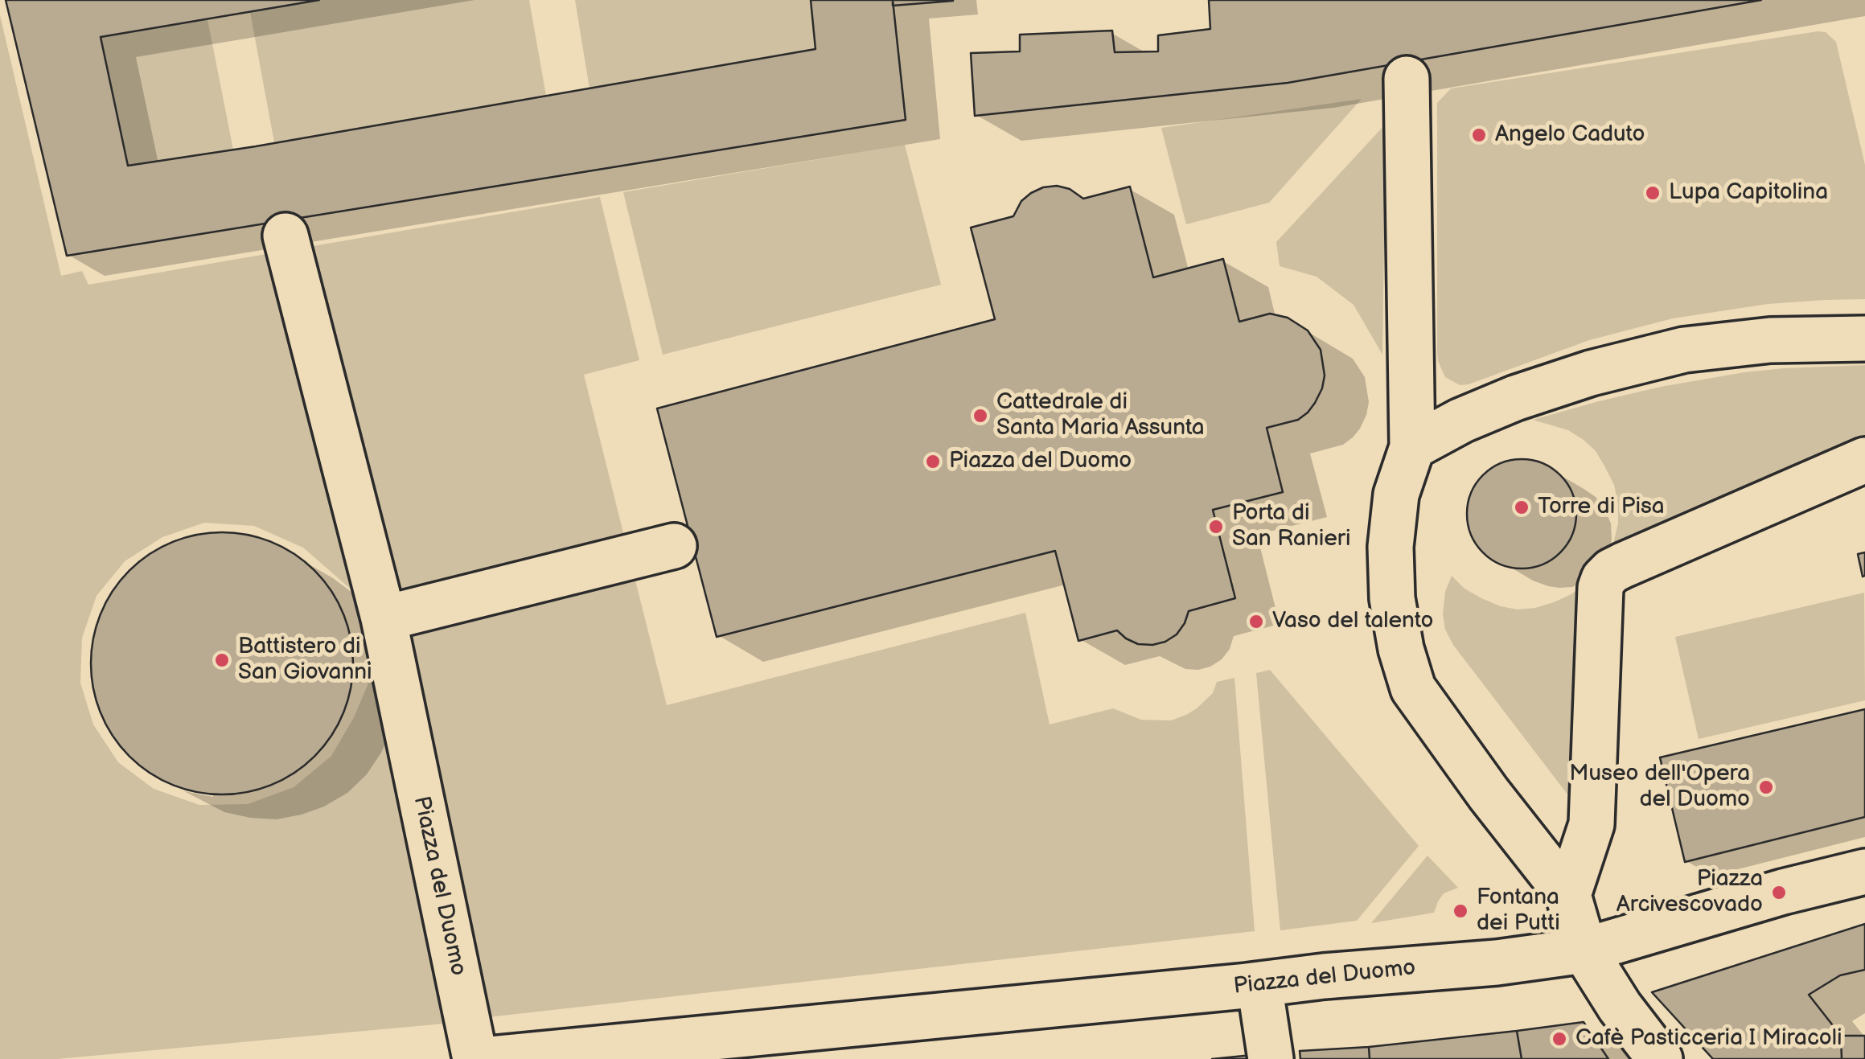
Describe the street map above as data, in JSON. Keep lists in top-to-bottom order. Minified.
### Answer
{"streets":{"street":["Piazza del Duomo"]},"places":["Angelo Caduto","Lupa Capitolina","Cattedrale di Santa Maria Assunta","Piazza del Duomo","Torre di Pisa","Porta di San Ranieri","Vaso del talento","Battistero di San Giovanni","Museo dell'Opera del Duomo","Piazza Arcivescovado","Fontana dei Putti","Cafè Pasticceria I Miracoli"]}
